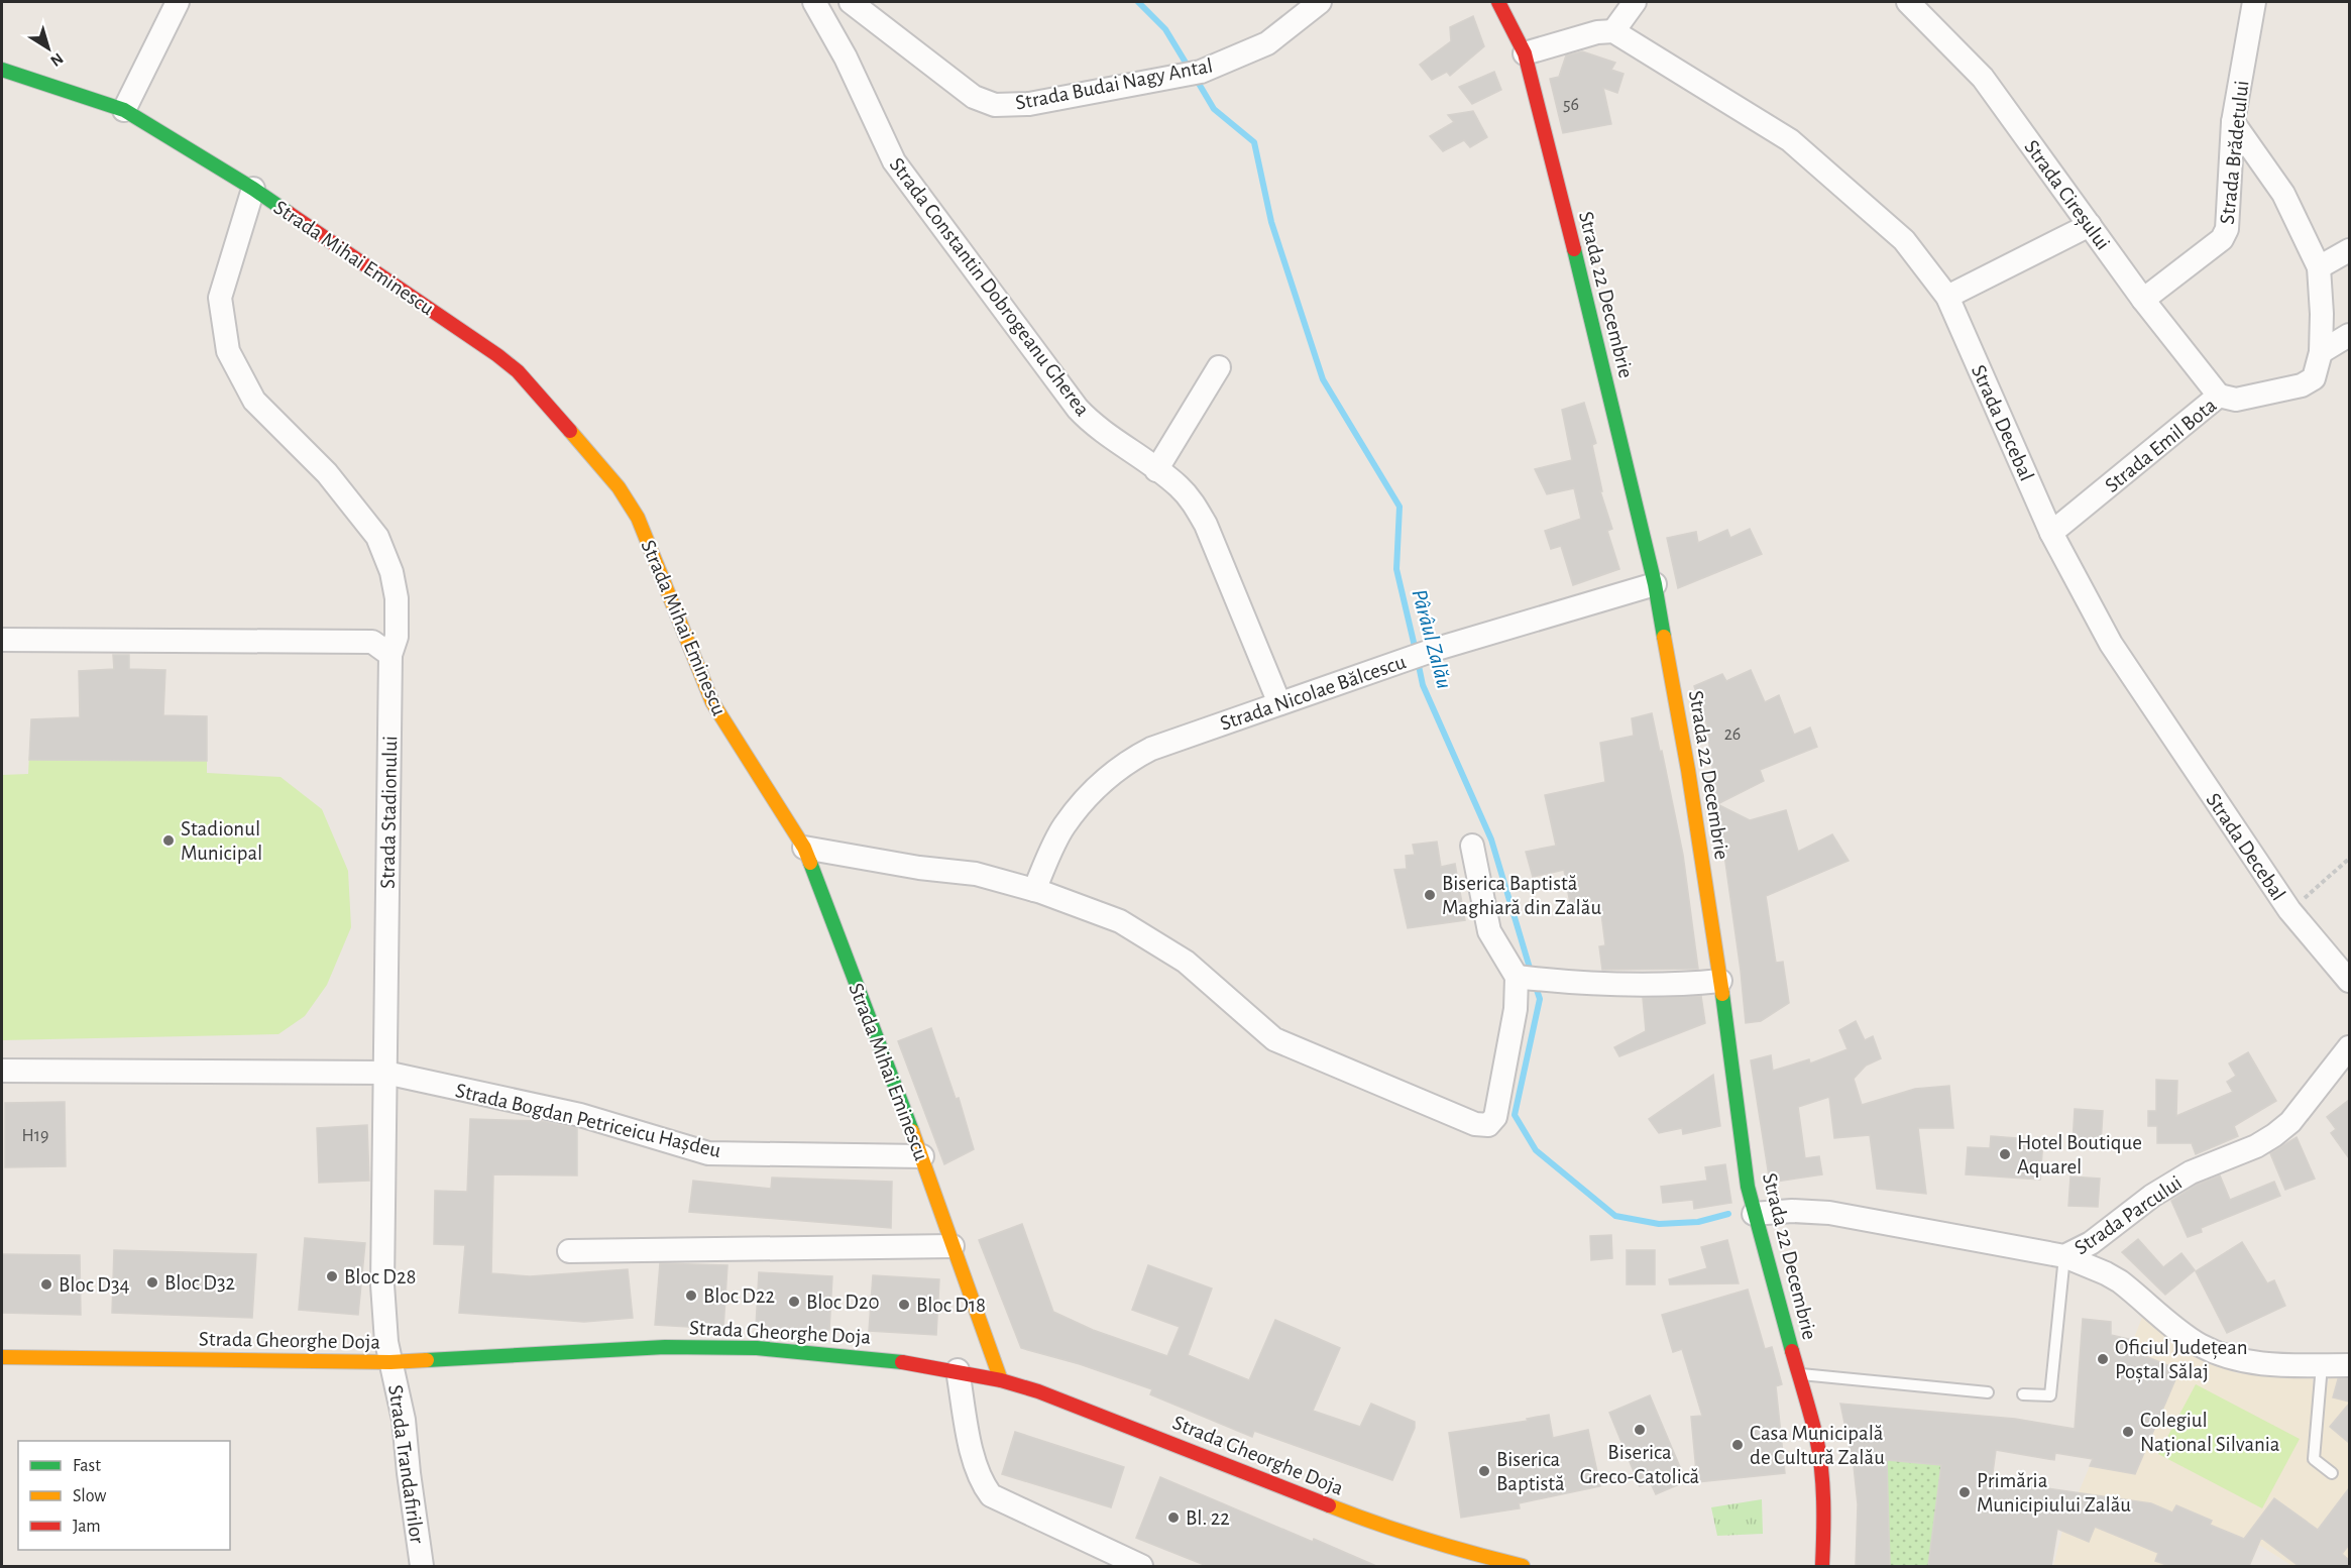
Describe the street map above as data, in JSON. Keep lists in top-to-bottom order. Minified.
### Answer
{"streets":{"main road":["Strada Mihai Eminescu","Strada 22 Decembrie","Strada Gheorghe Doja"],"street":["Strada Budai Nagy Antal","Strada Brădetului","Strada Cireșului","Strada Constantin Dobrogeanu Gherea","Strada Decebal","Strada Emil Bota","Strada Nicolae Bălcescu","Strada Stadionului","Strada Bogdan Petriceicu Hașdeu","Strada Parcului","Strada Trandafirilor"]},"crossings":[["Strada Brădetului","Strada Cireșului"],["Strada Brădetului","Strada Emil Bota"],["Strada Cireșului","Strada Emil Bota"],["Strada Mihai Eminescu","Strada Stadionului"],["Strada Mihai Eminescu","Strada Bogdan Petriceicu Hașdeu"],["Strada Mihai Eminescu","Strada Gheorghe Doja"],["Strada Constantin Dobrogeanu Gherea","Strada Nicolae Bălcescu"],["Strada 22 Decembrie","Strada Nicolae Bălcescu"],["Strada 22 Decembrie","Strada Parcului"],["Strada Decebal","Strada Emil Bota"],["Strada Stadionului","Strada Bogdan Petriceicu Hașdeu"],["Strada Stadionului","Strada Gheorghe Doja"],["Strada Stadionului","Strada Trandafirilor"],["Strada Gheorghe Doja","Strada Trandafirilor"]],"water":["Pârâul Zalău"],"places":["Stadionul Municipal","Biserica Baptistă Maghiară din Zalău","Hotel Boutique Aquarel","Bloc D28","Bloc D32","Bloc D34","Bloc D22","Bloc D20","Bloc D18","Oficiul Județean Poștal Sălaj","Biserica Greco-Catolică","Colegiul Național Silvania","Casa Municipală de Cultură Zalău","Biserica Baptistă","Primăria Municipiului Zalău","Bl. 22"],"house_numbers":["56","26","H19"],"legend":["Fast","Slow","Jam"],"north":"bottom right"}
